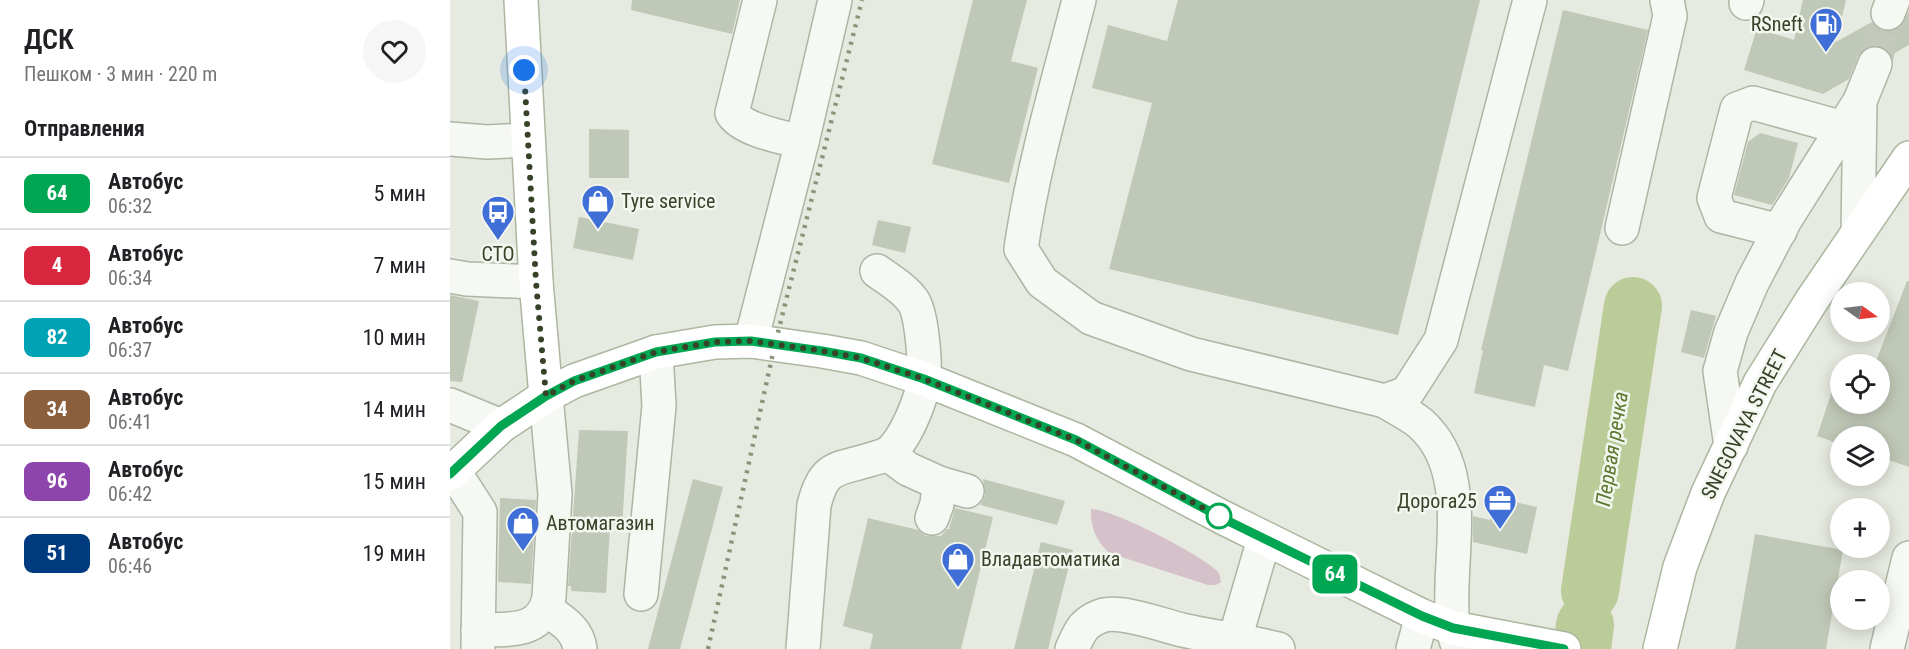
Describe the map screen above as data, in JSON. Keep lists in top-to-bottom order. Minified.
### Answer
{"streets":{"main road":["SNEGOVAYA STREET"]},"water":["Первая речка"],"places":{"fuel station":["RSneft"],"shop":["Tyre service","Автомагазин","Владавтоматика"],"bus stop":["СТО"],"office":["Дорога25"]},"lines":["bus line 64"],"north":"right","page":{"heading":[["ДСК","Пешком · 3 мин · 220 m"],"Отправления"],"on_map":"64","list":[{"mark":"64","name":"Автобус","note":"06:32","value":"5 мин"},{"mark":"4","name":"Автобус","note":"06:34","value":"7 мин"},{"mark":"82","name":"Автобус","note":"06:37","value":"10 мин"},{"mark":"34","name":"Автобус","note":"06:41","value":"14 мин"},{"mark":"96","name":"Автобус","note":"06:42","value":"15 мин"},{"mark":"51","name":"Автобус","note":"06:46","value":"19 мин"}],"map_buttons":["+","−"]}}
